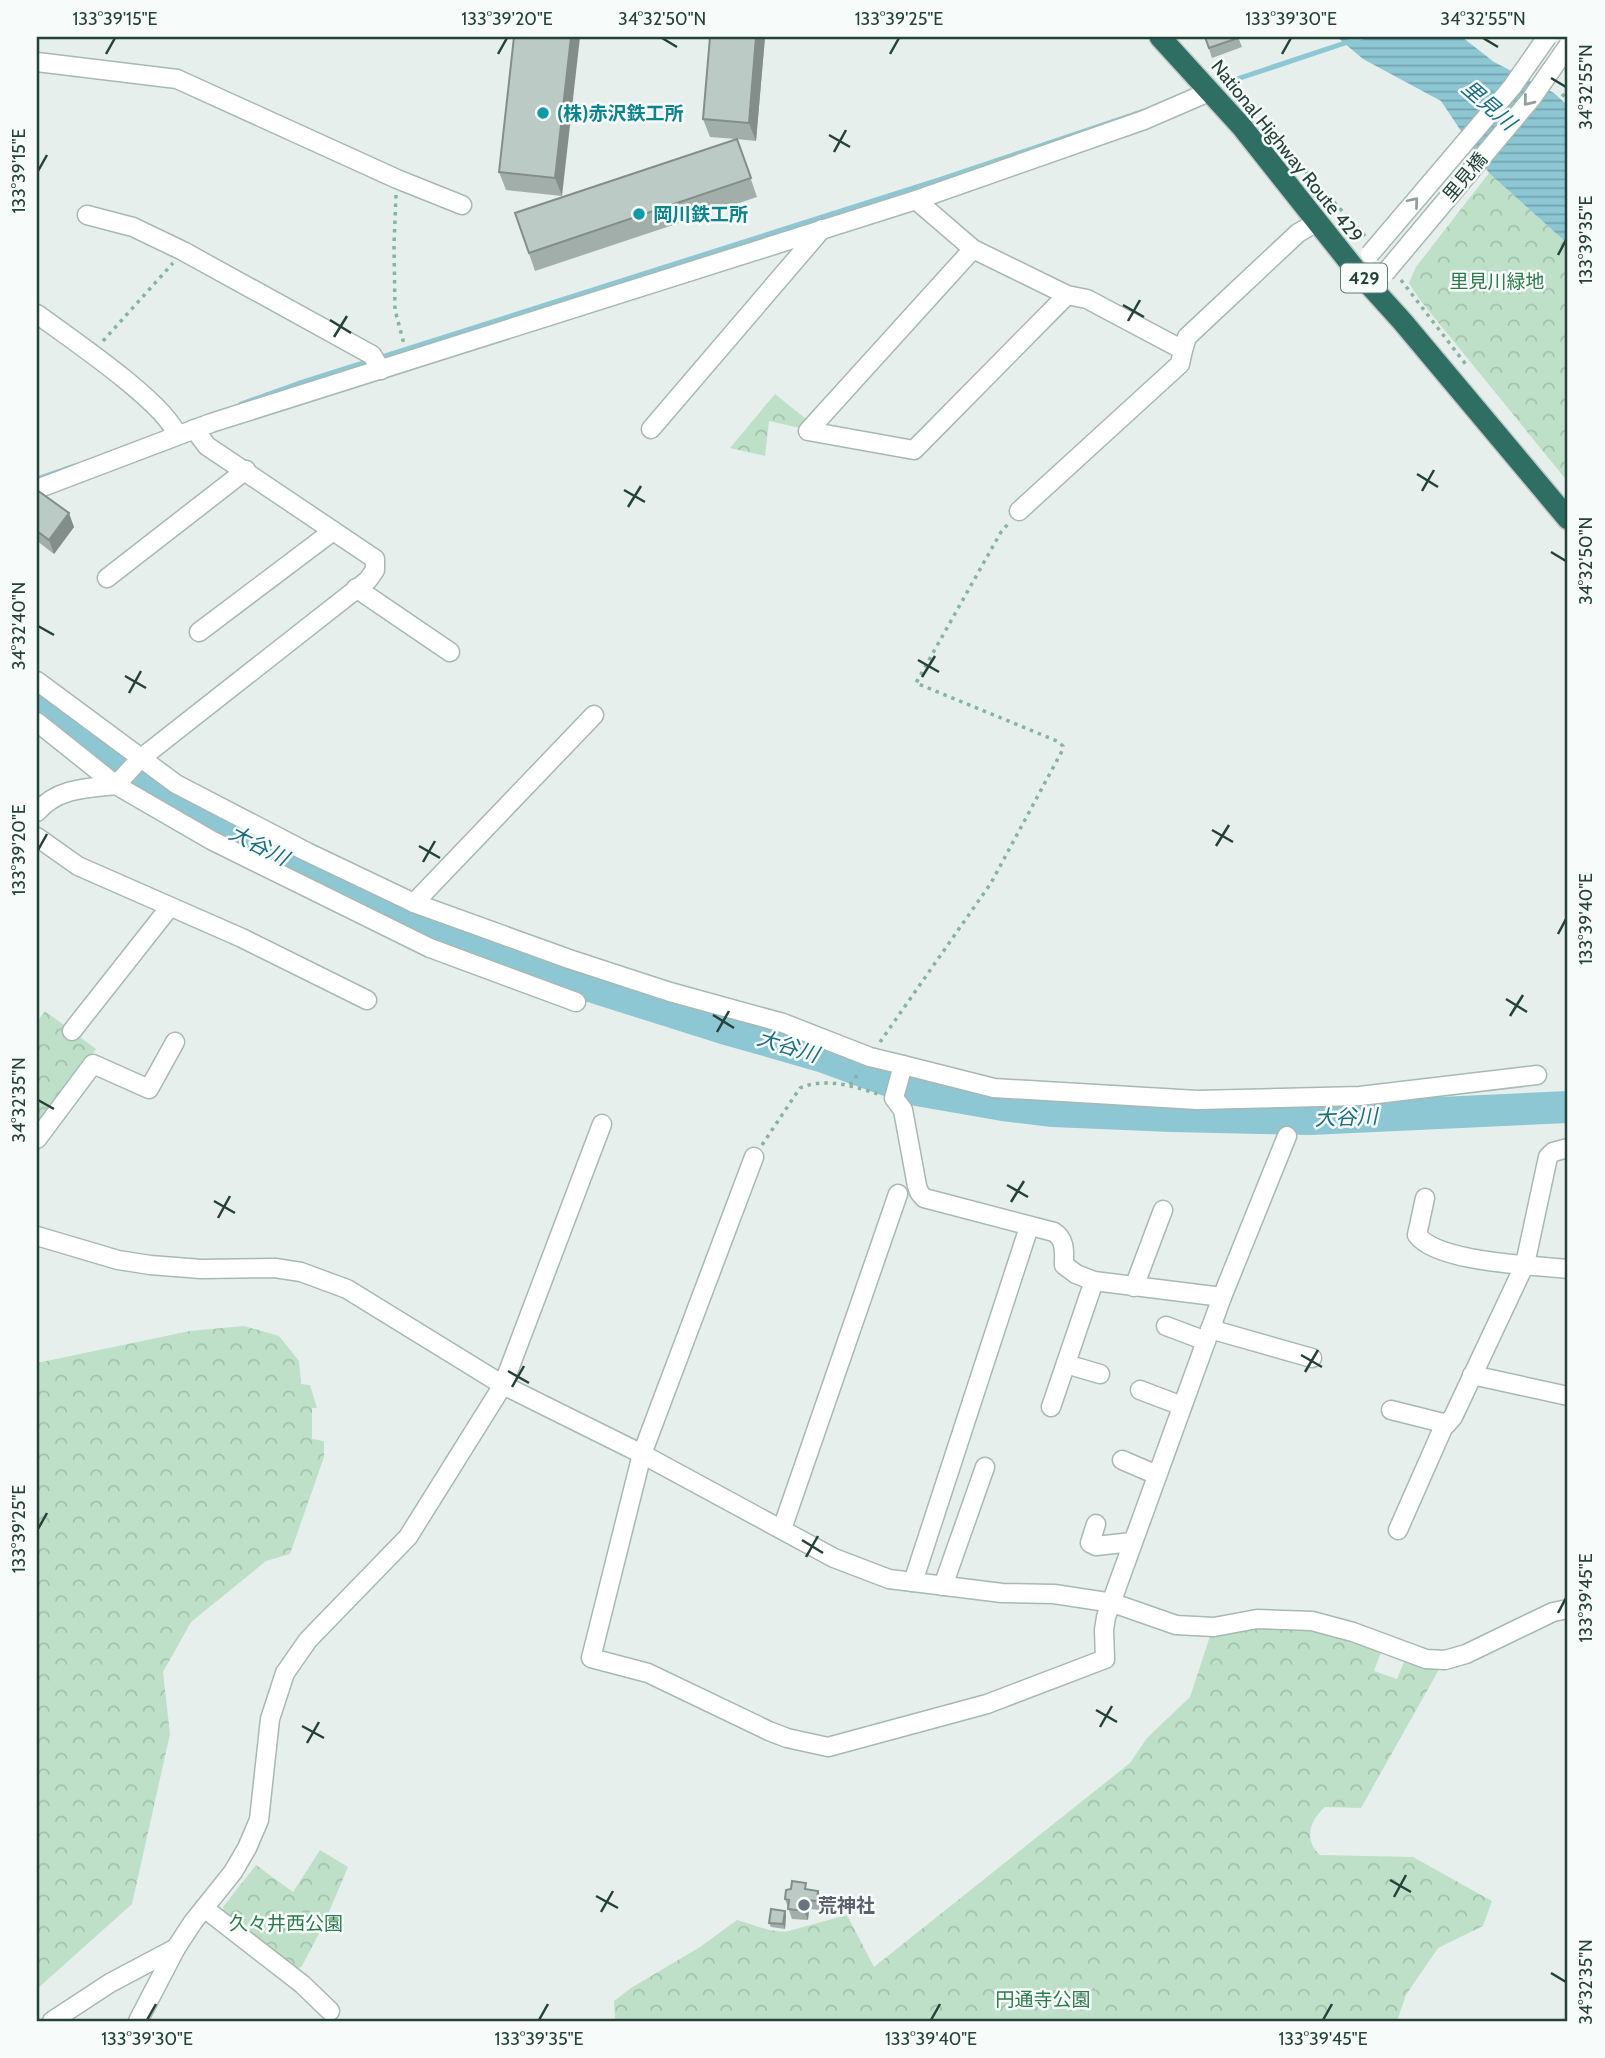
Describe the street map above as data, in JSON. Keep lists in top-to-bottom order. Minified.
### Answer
{"streets":{"highway":["National Highway Route 429","429"],"street":["里見橋"]},"crossings":[["National Highway Route 429","里見橋"]],"water":["里見川","大谷川"],"parks":["里見川緑地","久々井西公園","円通寺公園"],"places":["(株)赤沢鉄工所","岡川鉄工所","荒神社"],"coordinates":["133°39'15\"E","133°39'20\"E","34°32'50\"N","133°39'25\"E","133°39'30\"E","34°32'55\"N","133°39'35\"E","34°32'40\"N","133°39'40\"E","34°32'35\"N","133°39'45\"E"]}
